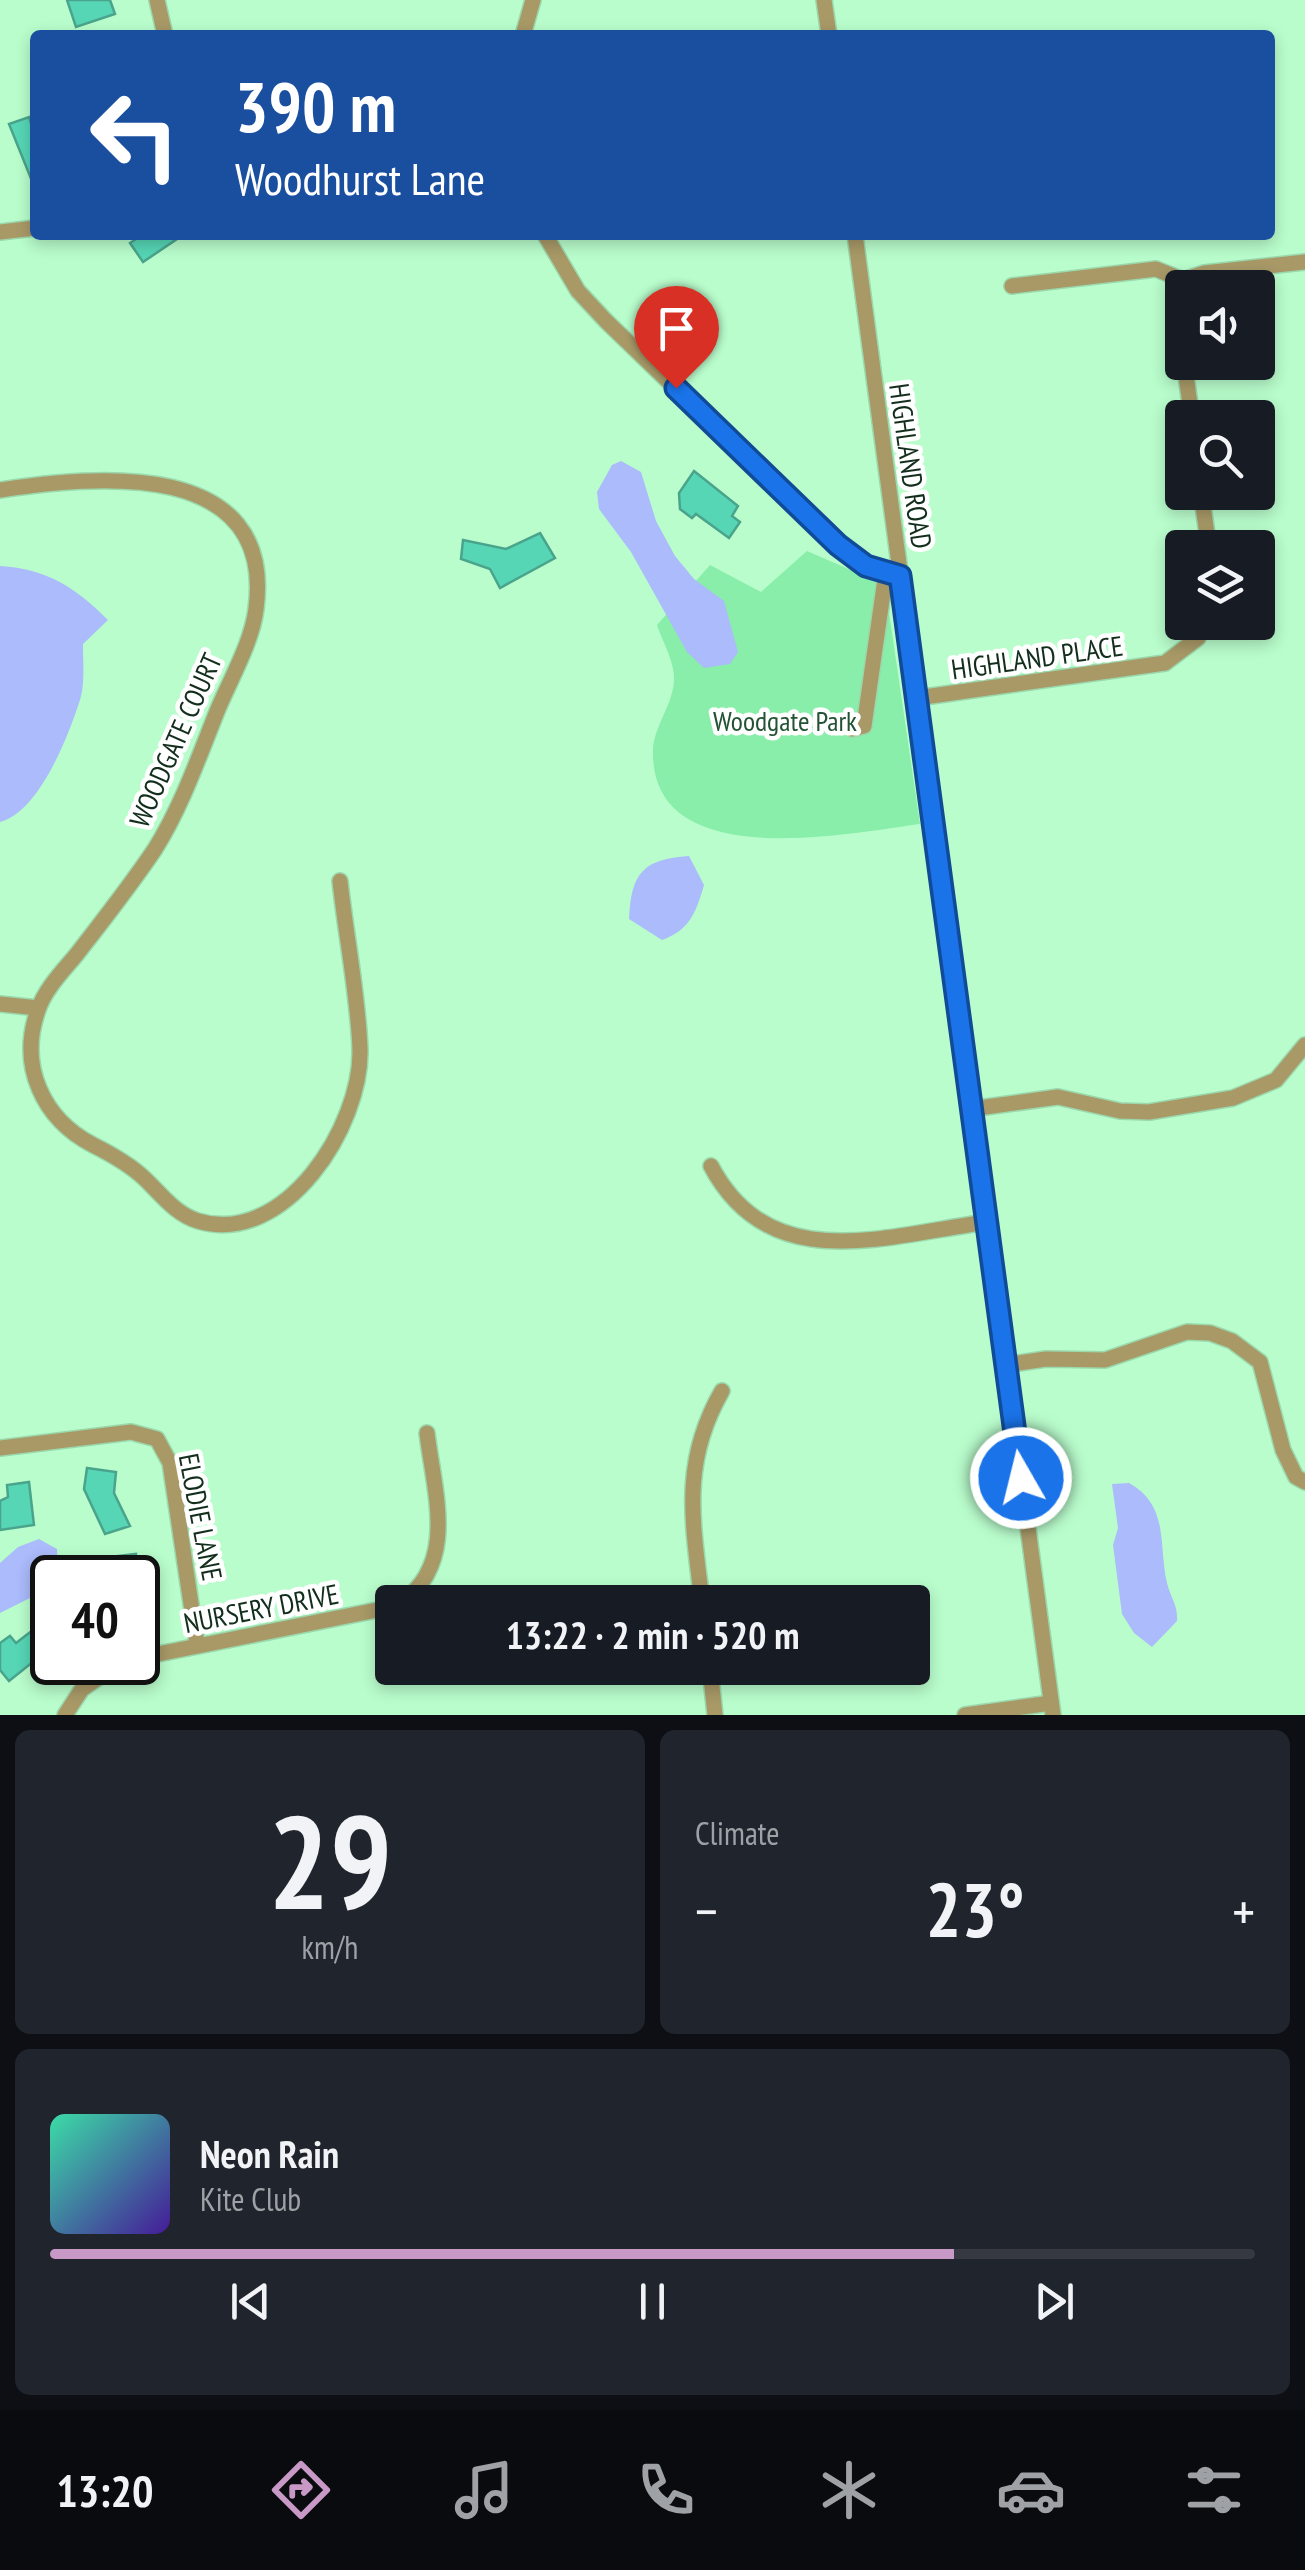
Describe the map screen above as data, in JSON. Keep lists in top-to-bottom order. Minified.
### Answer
{"streets":{"street":["HIGHLAND ROAD","HIGHLAND PLACE","WOODGATE COURT","ELODIE LANE","NURSERY DRIVE"]},"crossings":[["HIGHLAND ROAD","HIGHLAND PLACE"],["ELODIE LANE","NURSERY DRIVE"]],"parks":["Woodgate Park"],"page":{"turn":["390 m","Woodhurst Lane"],"limit":"40","trip":"13:22 · 2 min · 520 m","tile":[["29","km/h"],"Climate"],"heat":["−","23°","+"],"song":["Neon Rain","Kite Club"],"tabs":"13:20"}}
